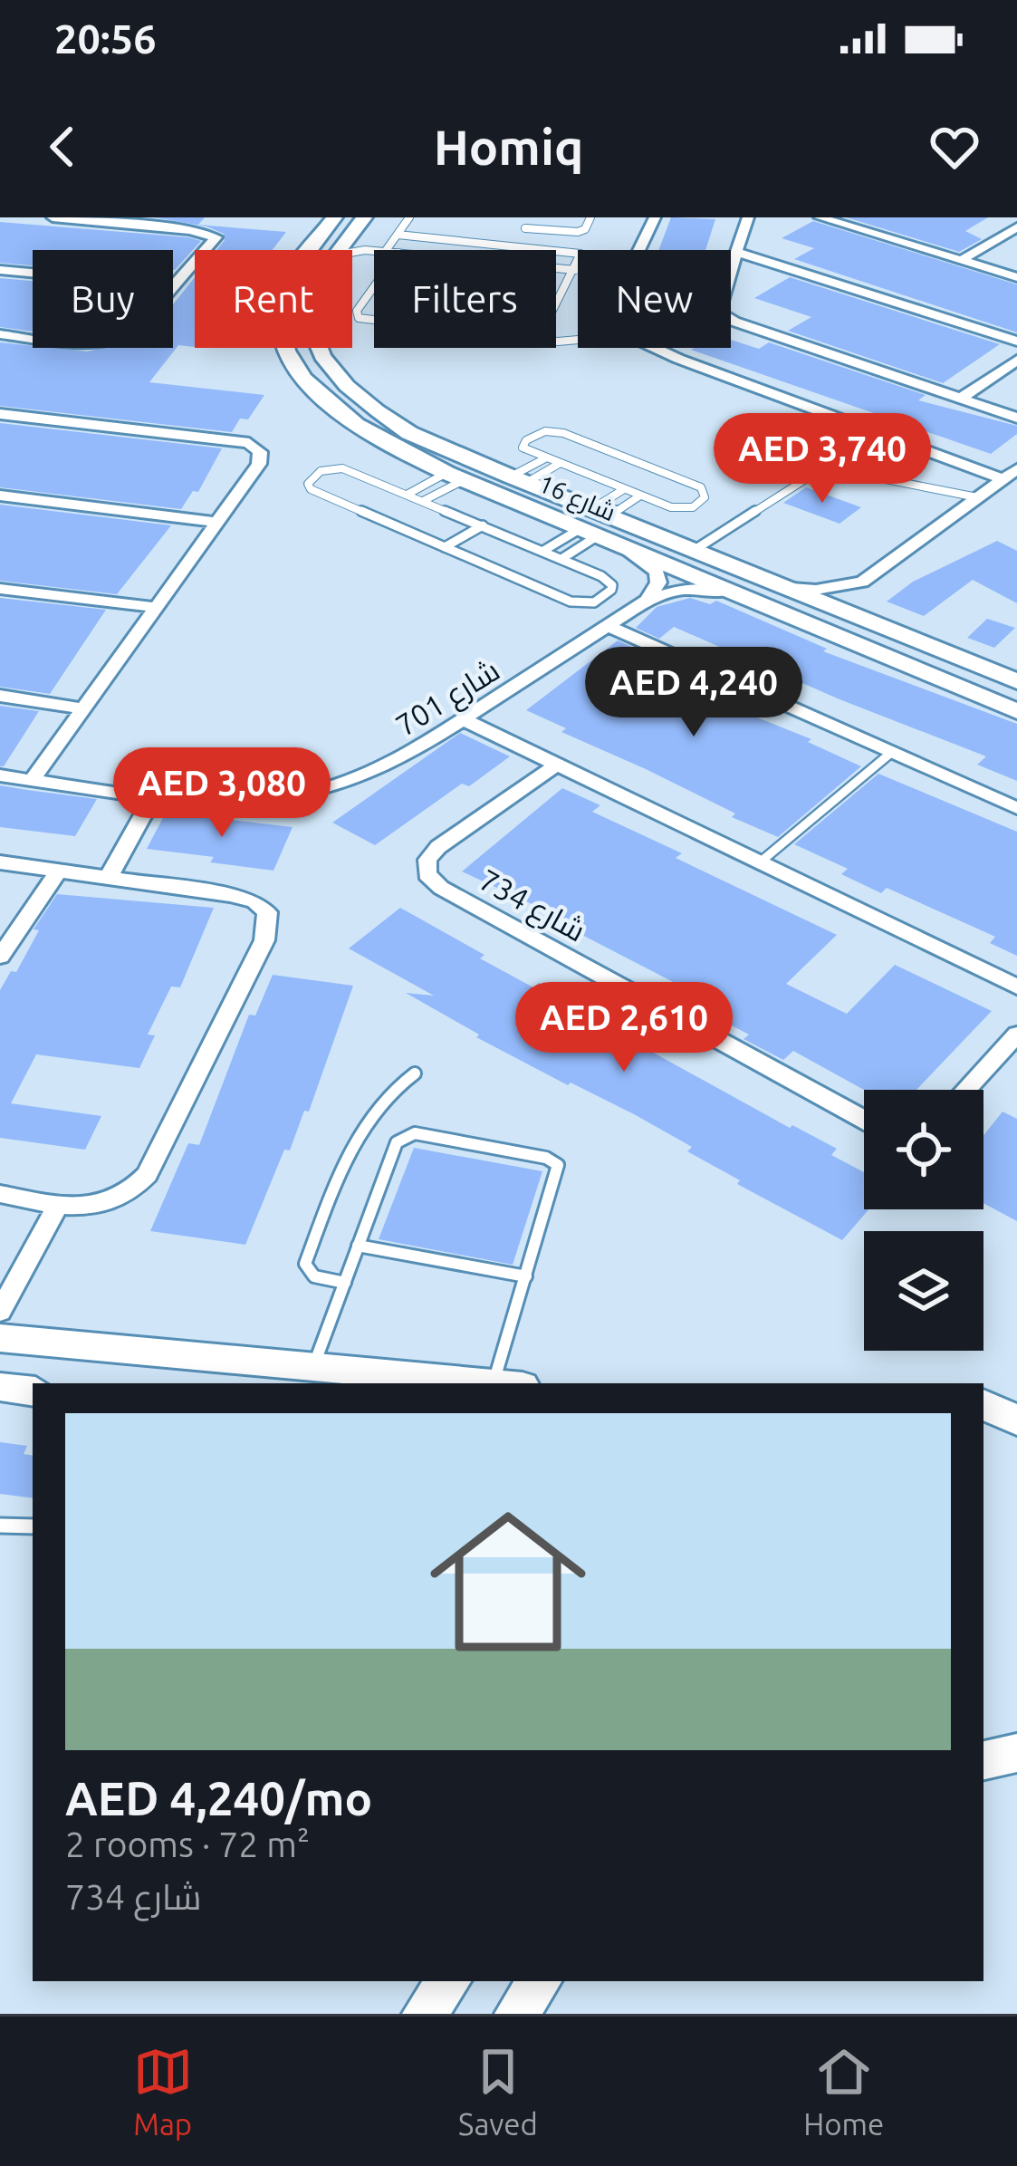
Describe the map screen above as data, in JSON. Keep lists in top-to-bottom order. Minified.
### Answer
{"streets":{"street":["شارع 16","شارع 701","شارع 734"]},"crossings":[["شارع 16","شارع 701"]],"page":{"status":"20:56","header":"Homiq","chip":["Buy","Rent","Filters","New"],"price":["AED 3,740","AED 4,240","AED 3,080","AED 2,610"],"list":[{"name":"AED 4,240/mo","note":"2 rooms · 72 m² · شارع 734"}],"tabs":["Map","Saved","Home"]}}
